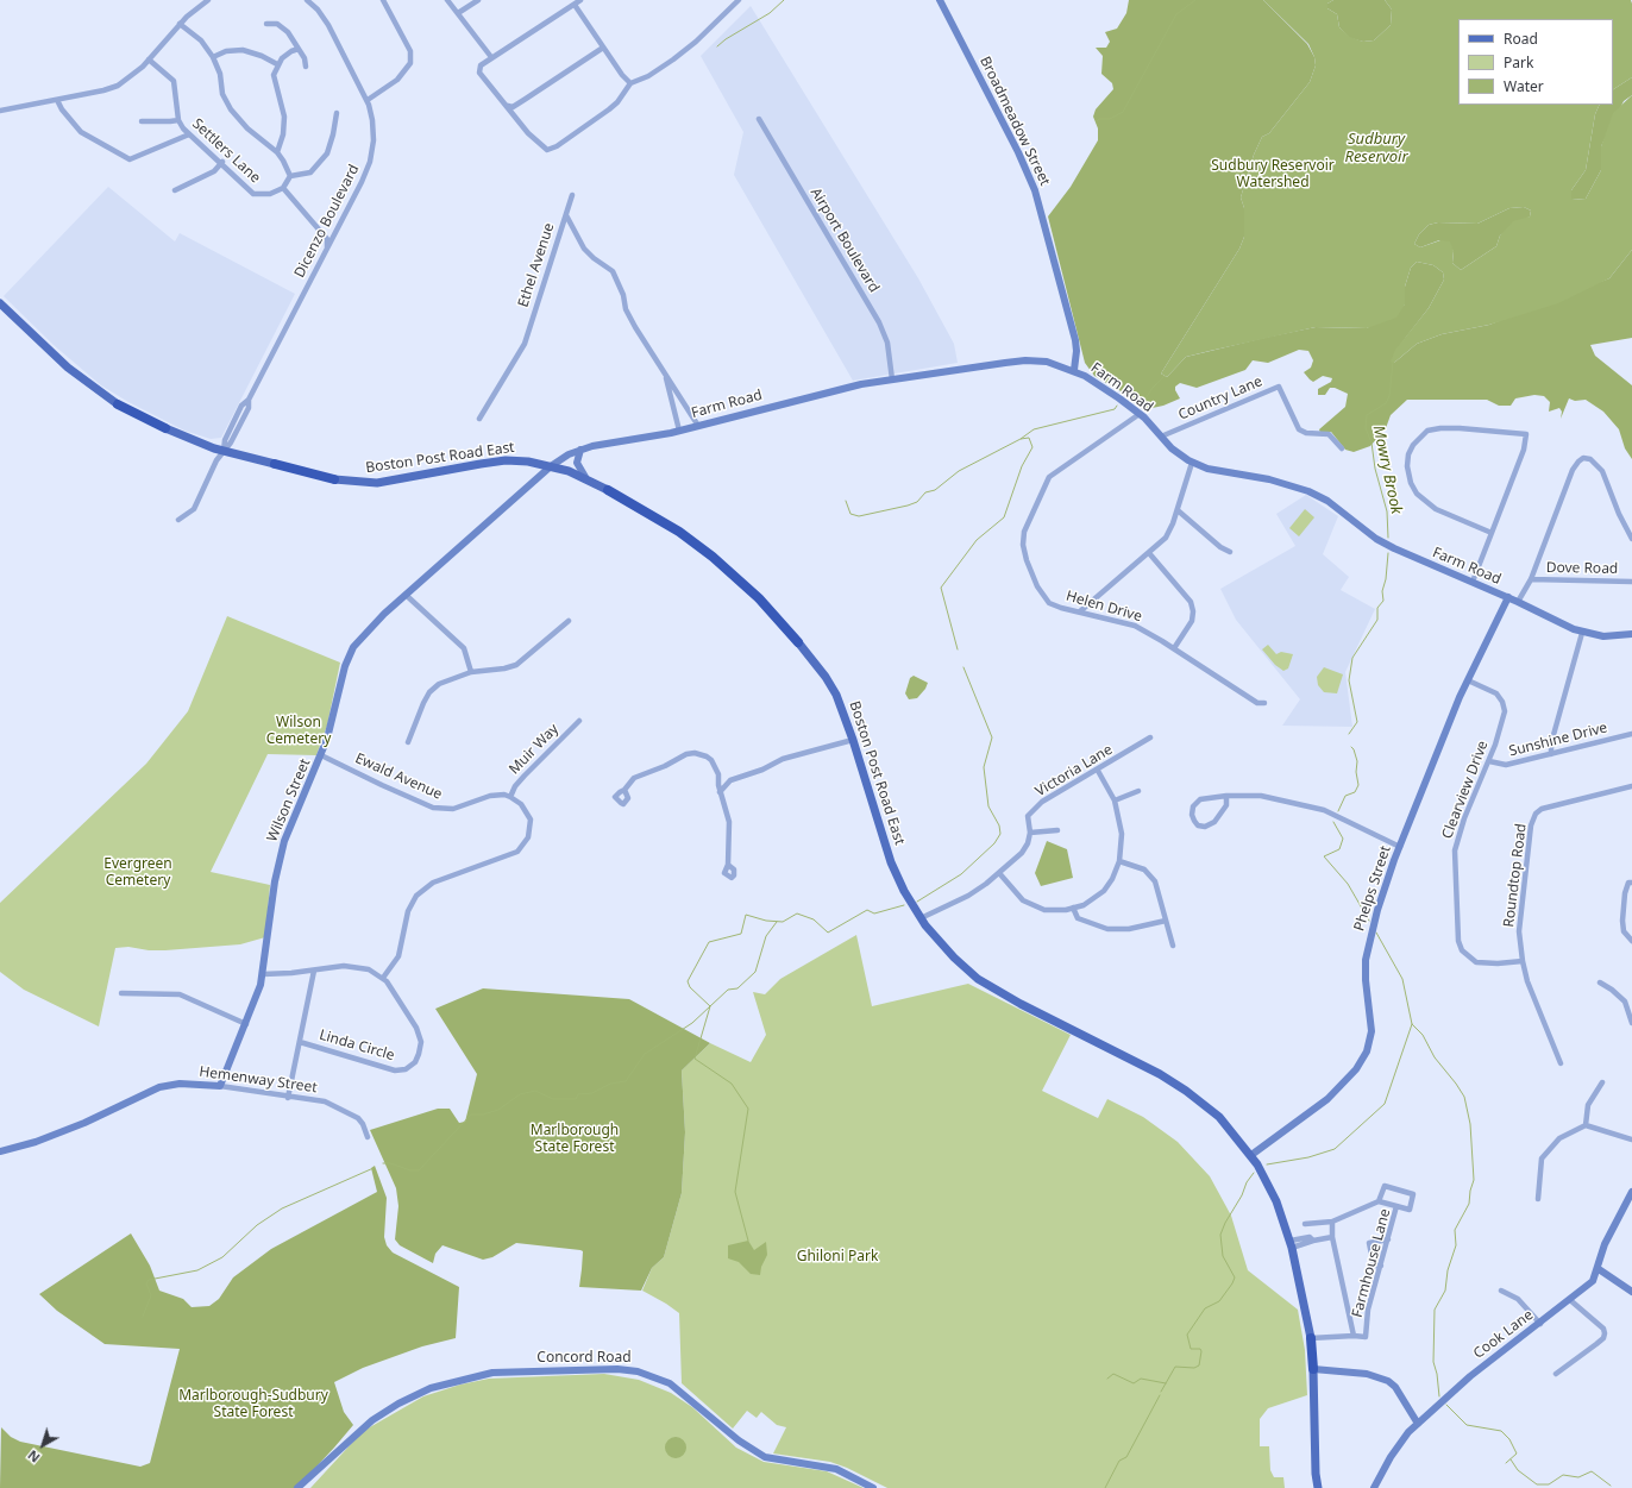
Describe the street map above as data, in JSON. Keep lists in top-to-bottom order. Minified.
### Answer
{"streets":{"highway":["Boston Post Road East"],"street":["Broadmeadow Street","Settlers Lane","Dicenzo Boulevard","Airport Boulevard","Ethel Avenue","Farm Road","Country Lane","Dove Road","Helen Drive","Sunshine Drive","Muir Way","Victoria Lane","Ewald Avenue","Clearview Drive","Wilson Street","Roundtop Road","Phelps Street","Linda Circle","Hemenway Street","Farmhouse Lane","Cook Lane","Concord Road"]},"crossings":[["Broadmeadow Street","Farm Road"],["Dicenzo Boulevard","Boston Post Road East"],["Airport Boulevard","Farm Road"],["Farm Road","Country Lane"],["Farm Road","Boston Post Road East"],["Farm Road","Helen Drive"],["Farm Road","Wilson Street"],["Farm Road","Phelps Street"],["Boston Post Road East","Victoria Lane"],["Boston Post Road East","Wilson Street"],["Boston Post Road East","Phelps Street"],["Sunshine Drive","Clearview Drive"],["Muir Way","Ewald Avenue"],["Ewald Avenue","Wilson Street"],["Clearview Drive","Roundtop Road"],["Clearview Drive","Phelps Street"],["Wilson Street","Linda Circle"],["Wilson Street","Hemenway Street"]],"water":["Sudbury Reservoir","Mowry Brook"],"parks":["Sudbury Reservoir Watershed","Wilson Cemetery","Evergreen Cemetery","Marlborough State Forest","Ghiloni Park","Marlborough-Sudbury State Forest"],"legend":["Road","Park","Water"],"north":"bottom left"}
